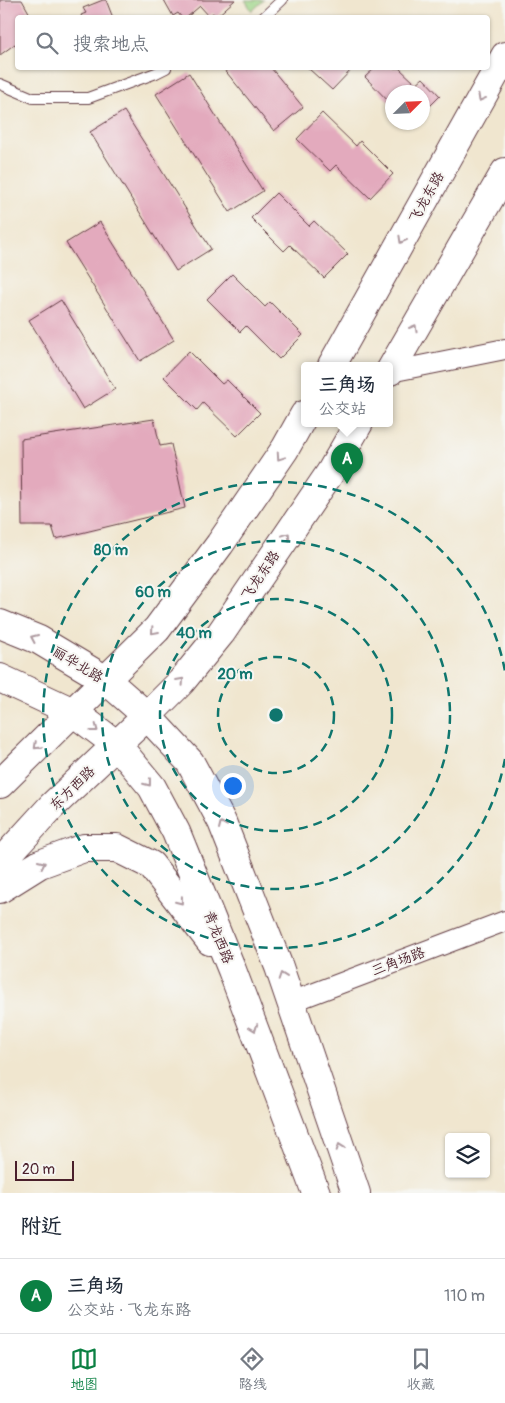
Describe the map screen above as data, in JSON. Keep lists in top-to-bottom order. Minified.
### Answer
{"streets":{"main road":["飞龙东路","丽华北路","东方西路","青龙西路"],"street":["三角场路"]},"crossings":[["飞龙东路","丽华北路"],["飞龙东路","东方西路"],["丽华北路","东方西路"],["东方西路","青龙西路"]],"scale_bar":"20 m","north":"top right","page":{"search":"搜索地点","popup":["三角场","公交站"],"pins":"A","scale":"20 m","heading":"附近","list":[{"mark":"A","name":"三角场","note":"公交站 · 飞龙东路","value":"110 m"}],"nav":["地图","路线","收藏"]},"rings":["80 m","60 m","40 m","20 m"]}
